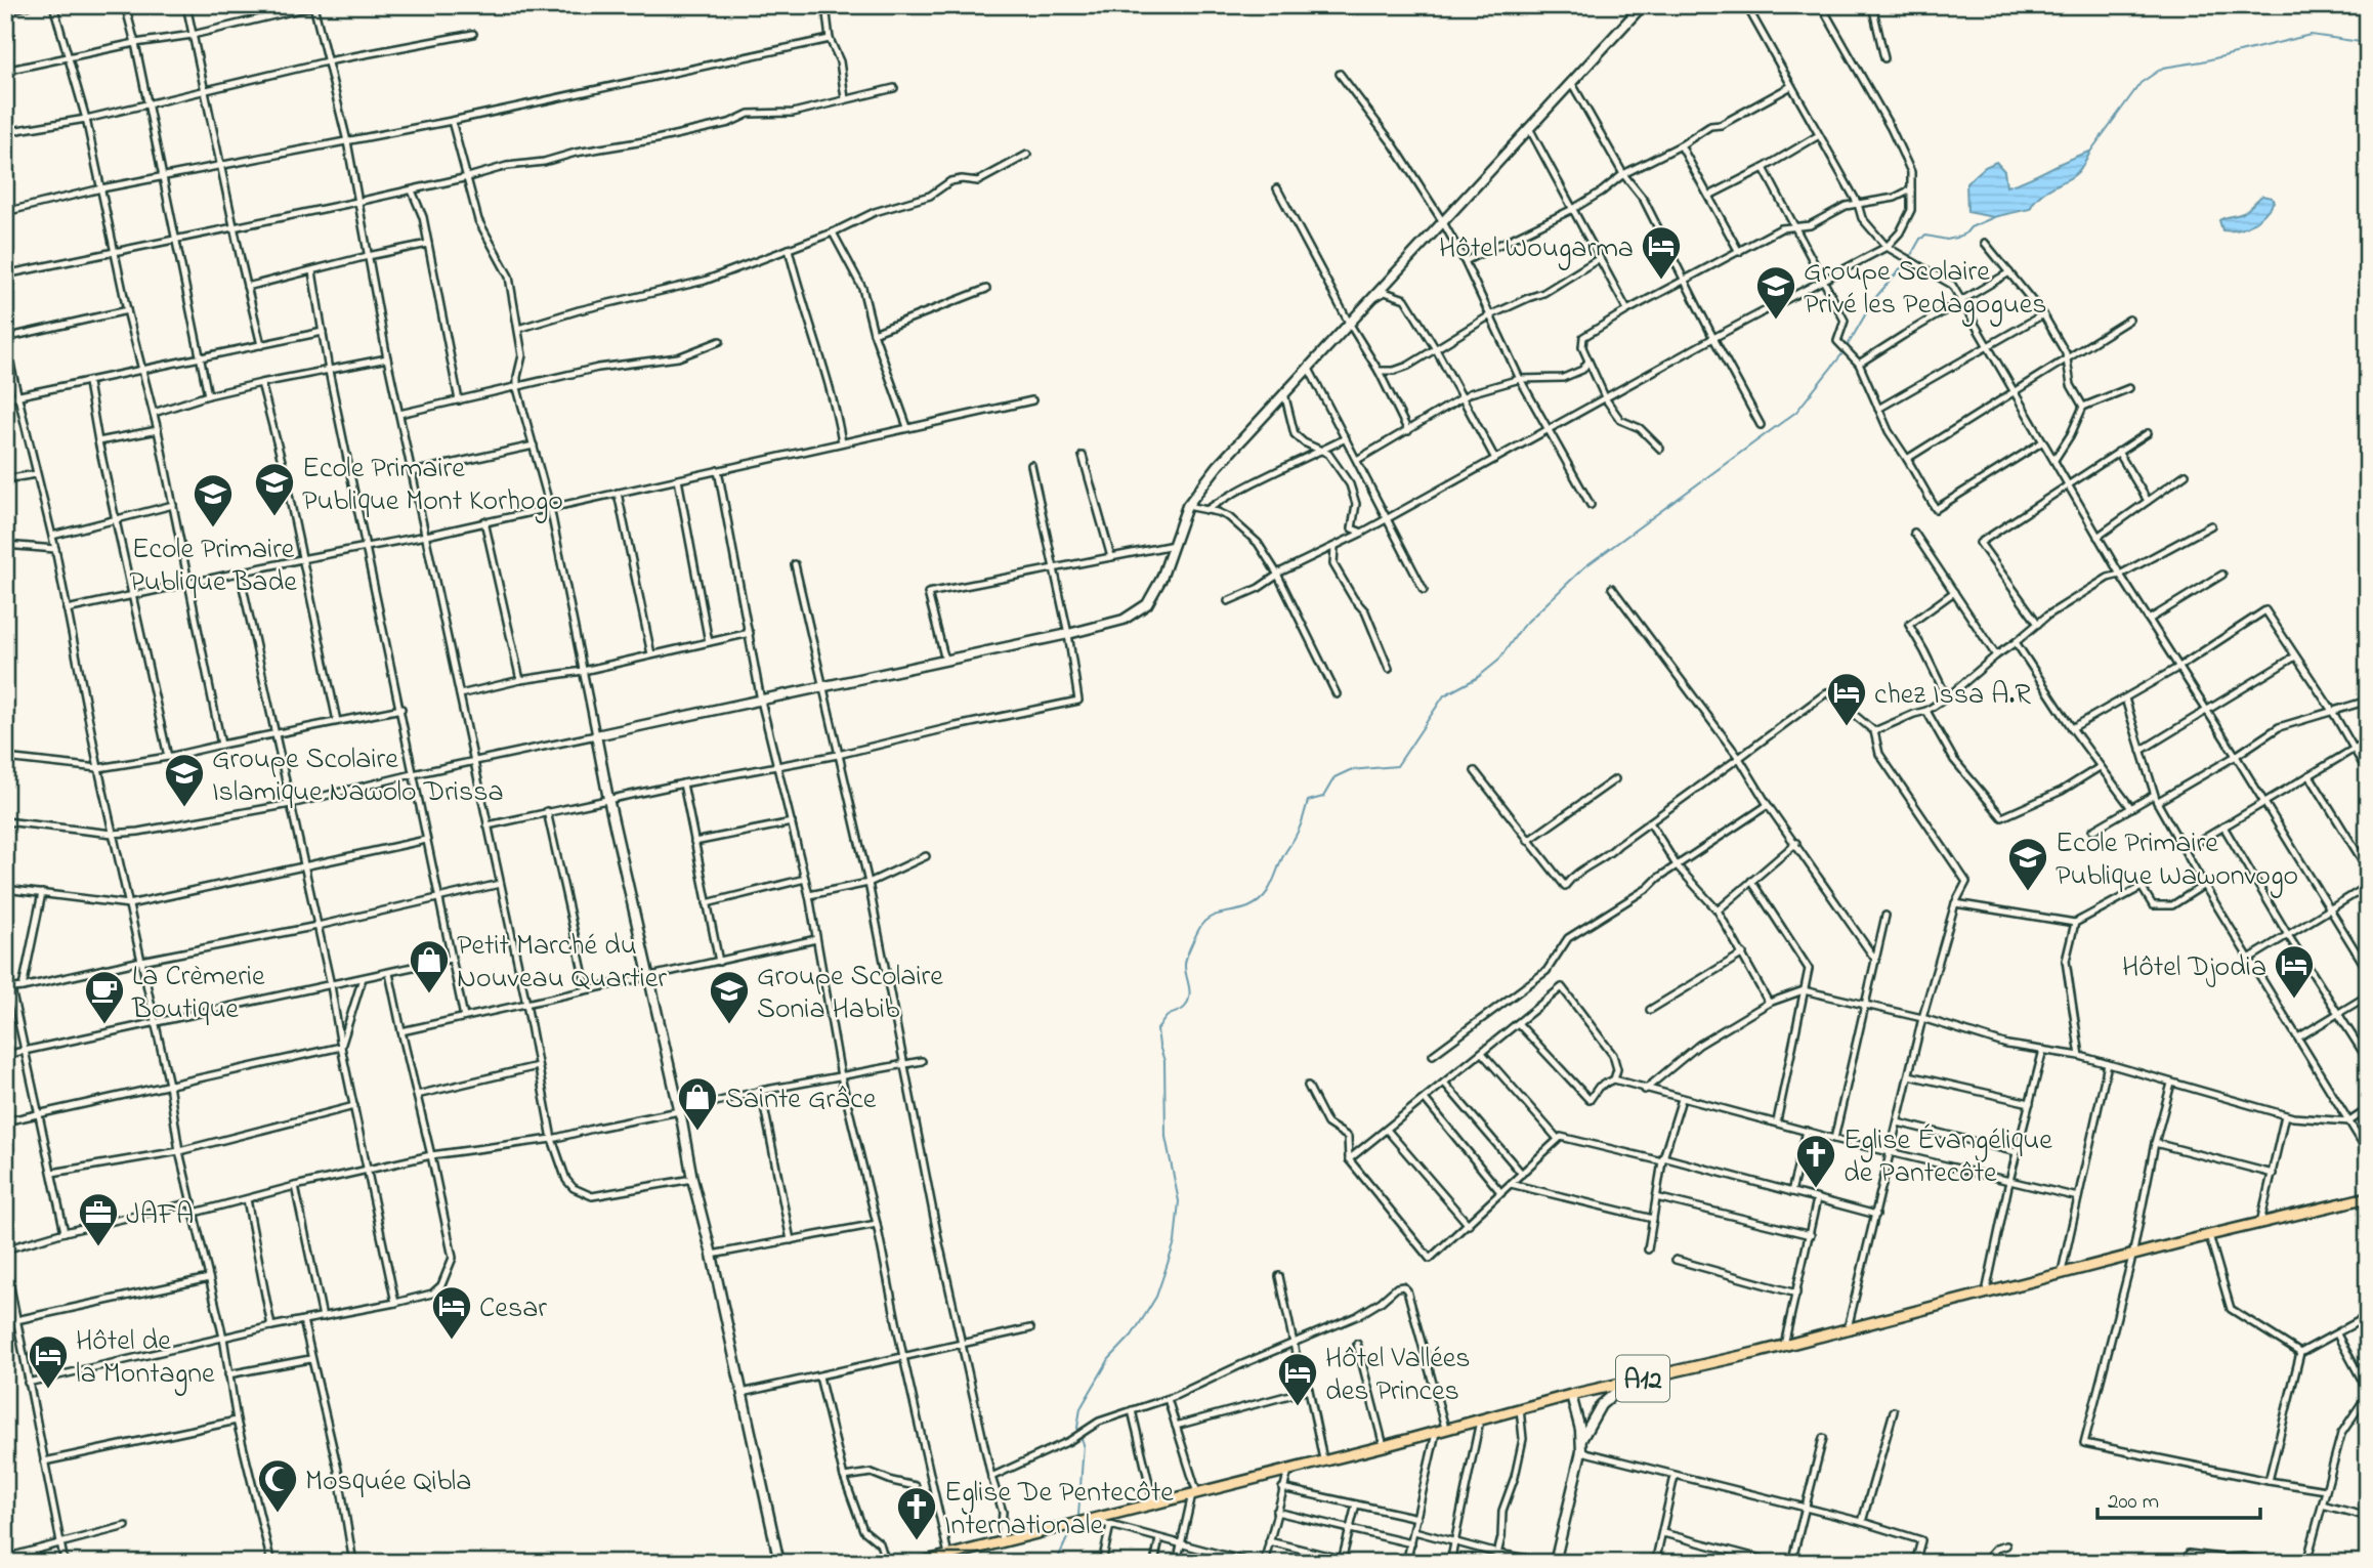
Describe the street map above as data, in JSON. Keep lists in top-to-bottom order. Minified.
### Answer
{"streets":{"main road":["A12"]},"places":{"hotel":["Hôtel Wougarma","chez Issa A.R","Hôtel Djodia","Cesar","Hôtel de la Montagne","Hôtel Vallées des Princes"],"school or university":["Groupe Scolaire Privé les Pedagogues","Ecole Primaire Publique Mont Korhogo","Ecole Primaire Publique Bade","Groupe Scolaire Islamique Nawolo Drissa","Ecole Primaire Publique Wawonvogo","Groupe Scolaire Sonia Habib"],"shop":["Petit Marché du Nouveau Quartier","Sainte Grâce"],"cafe":["La Crèmerie Boutique"],"church":["Eglise Évangélique de Pantecôte","Eglise De Pentecôte Internationale"],"office":["JAFA"],"mosque":["Mosquée Qibla"]},"scale_bar":"200 m"}
